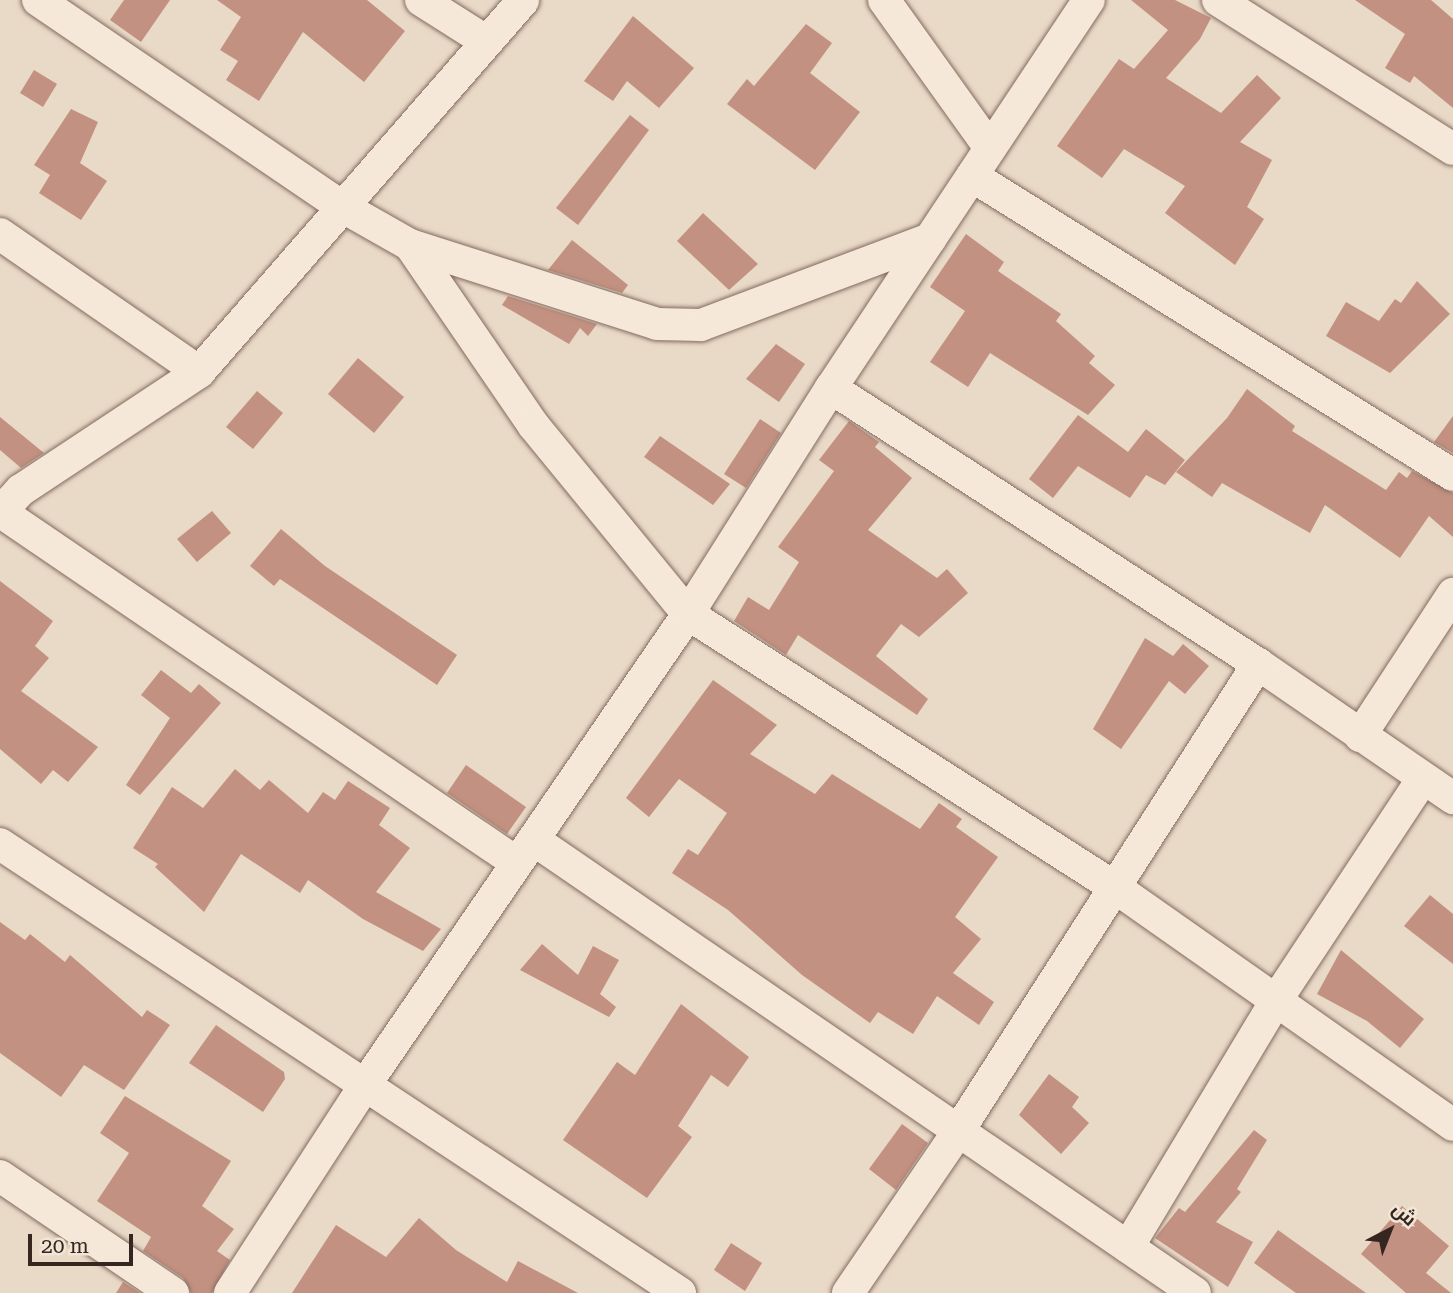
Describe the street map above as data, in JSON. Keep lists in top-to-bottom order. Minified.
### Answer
{"scale_bar":"20 m","north":"top right"}
